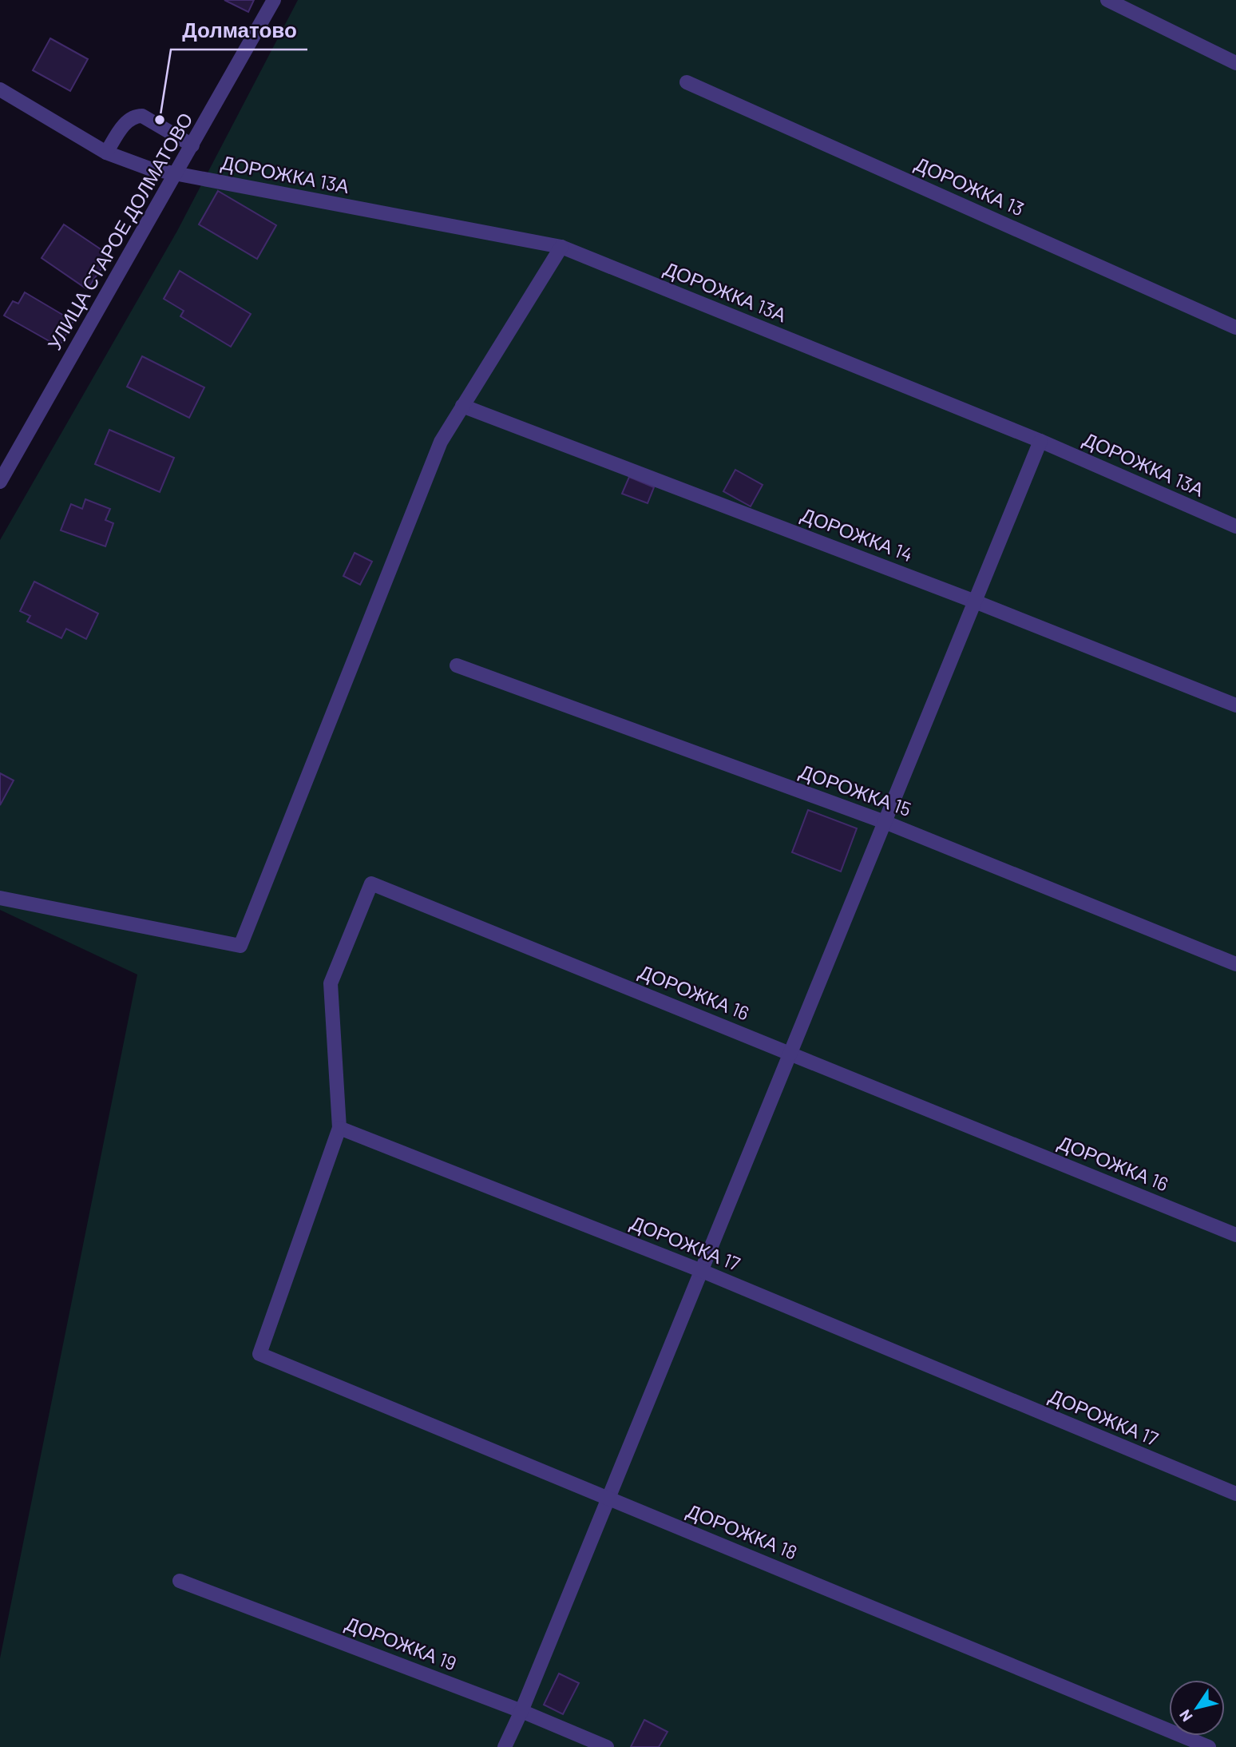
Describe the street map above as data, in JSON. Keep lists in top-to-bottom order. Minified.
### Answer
{"streets":{"street":["ДОРОЖКА 13А","ДОРОЖКА 13","УЛИЦА СТАРОЕ ДОЛМАТОВО","ДОРОЖКА 14","ДОРОЖКА 15","ДОРОЖКА 16","ДОРОЖКА 17","ДОРОЖКА 18","ДОРОЖКА 19"]},"crossings":[["ДОРОЖКА 13А","УЛИЦА СТАРОЕ ДОЛМАТОВО"],["ДОРОЖКА 16","ДОРОЖКА 17"],["ДОРОЖКА 16","ДОРОЖКА 18"],["ДОРОЖКА 17","ДОРОЖКА 18"]],"places":["Долматово"],"north":"bottom left"}
